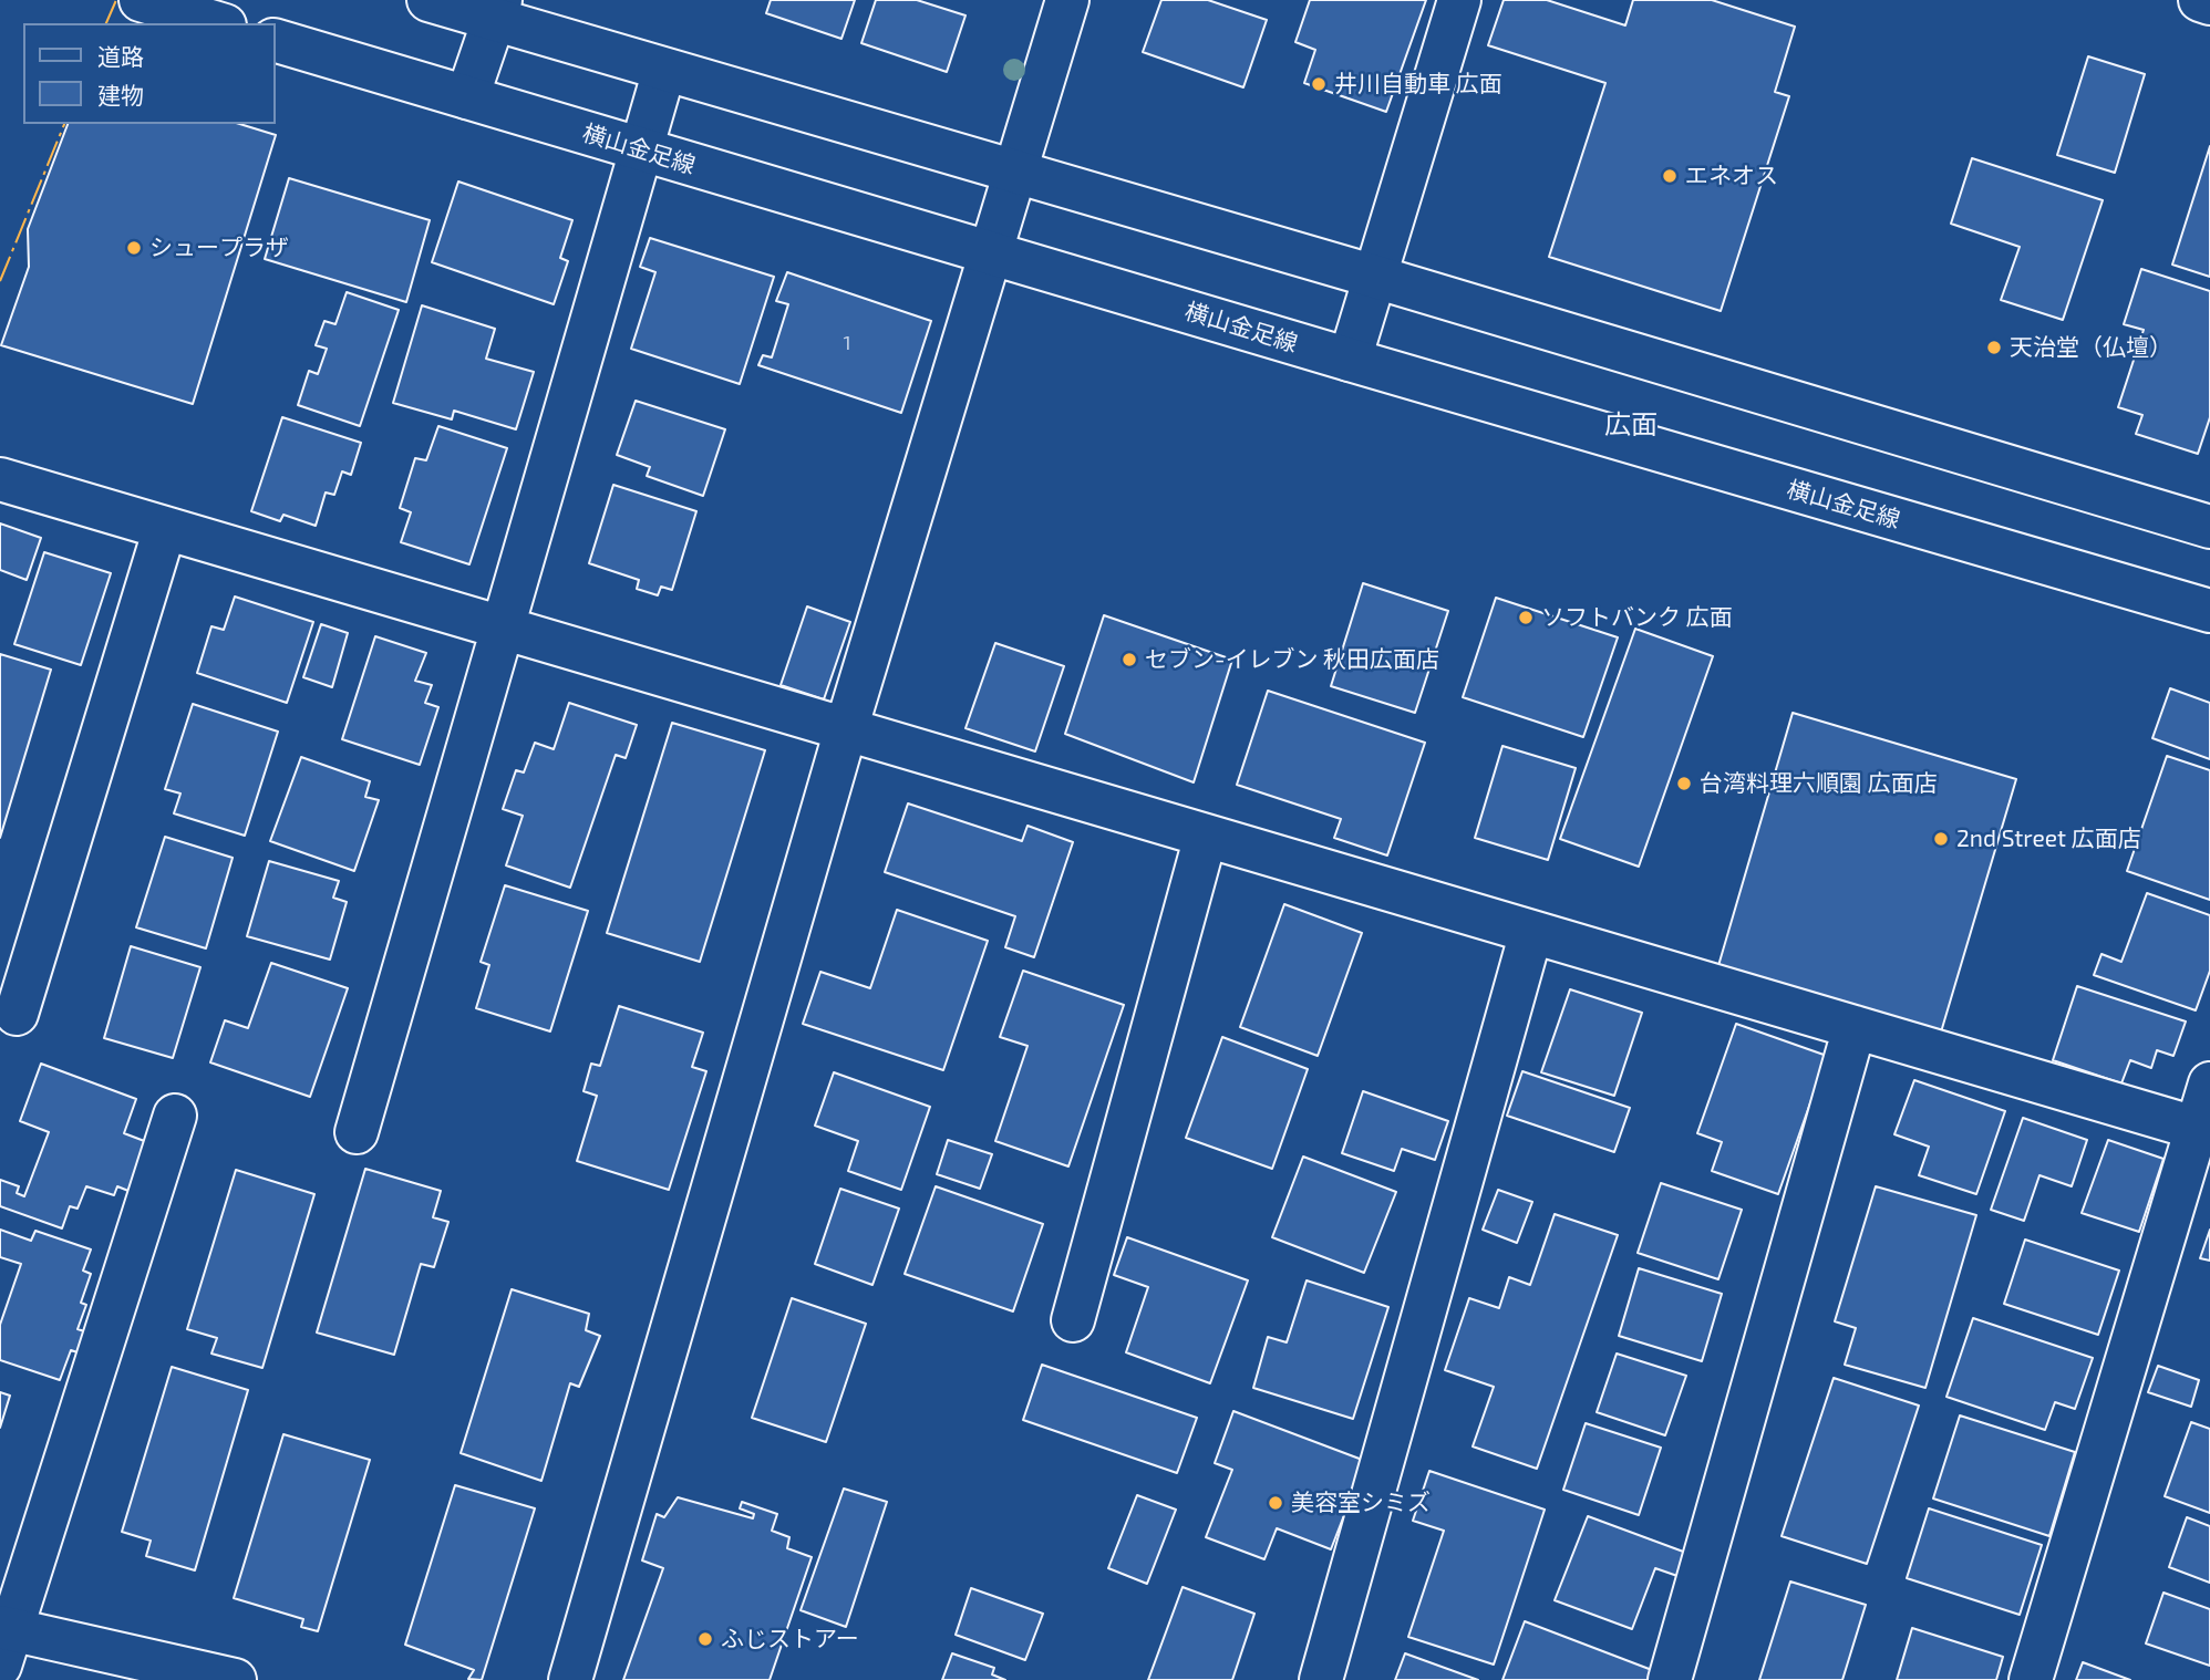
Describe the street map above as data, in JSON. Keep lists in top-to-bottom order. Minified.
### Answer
{"streets":{"street":["横山金足線"]},"districts":["広面"],"places":["井川自動車 広面","エネオス","シュープラザ","天治堂（仏壇）","ソフトバンク 広面","セブン-イレブン 秋田広面店","台湾料理六順園 広面店","2nd Street 広面店","美容室シミズ","ふじストアー"],"house_numbers":["1"],"legend":["道路","建物"]}
